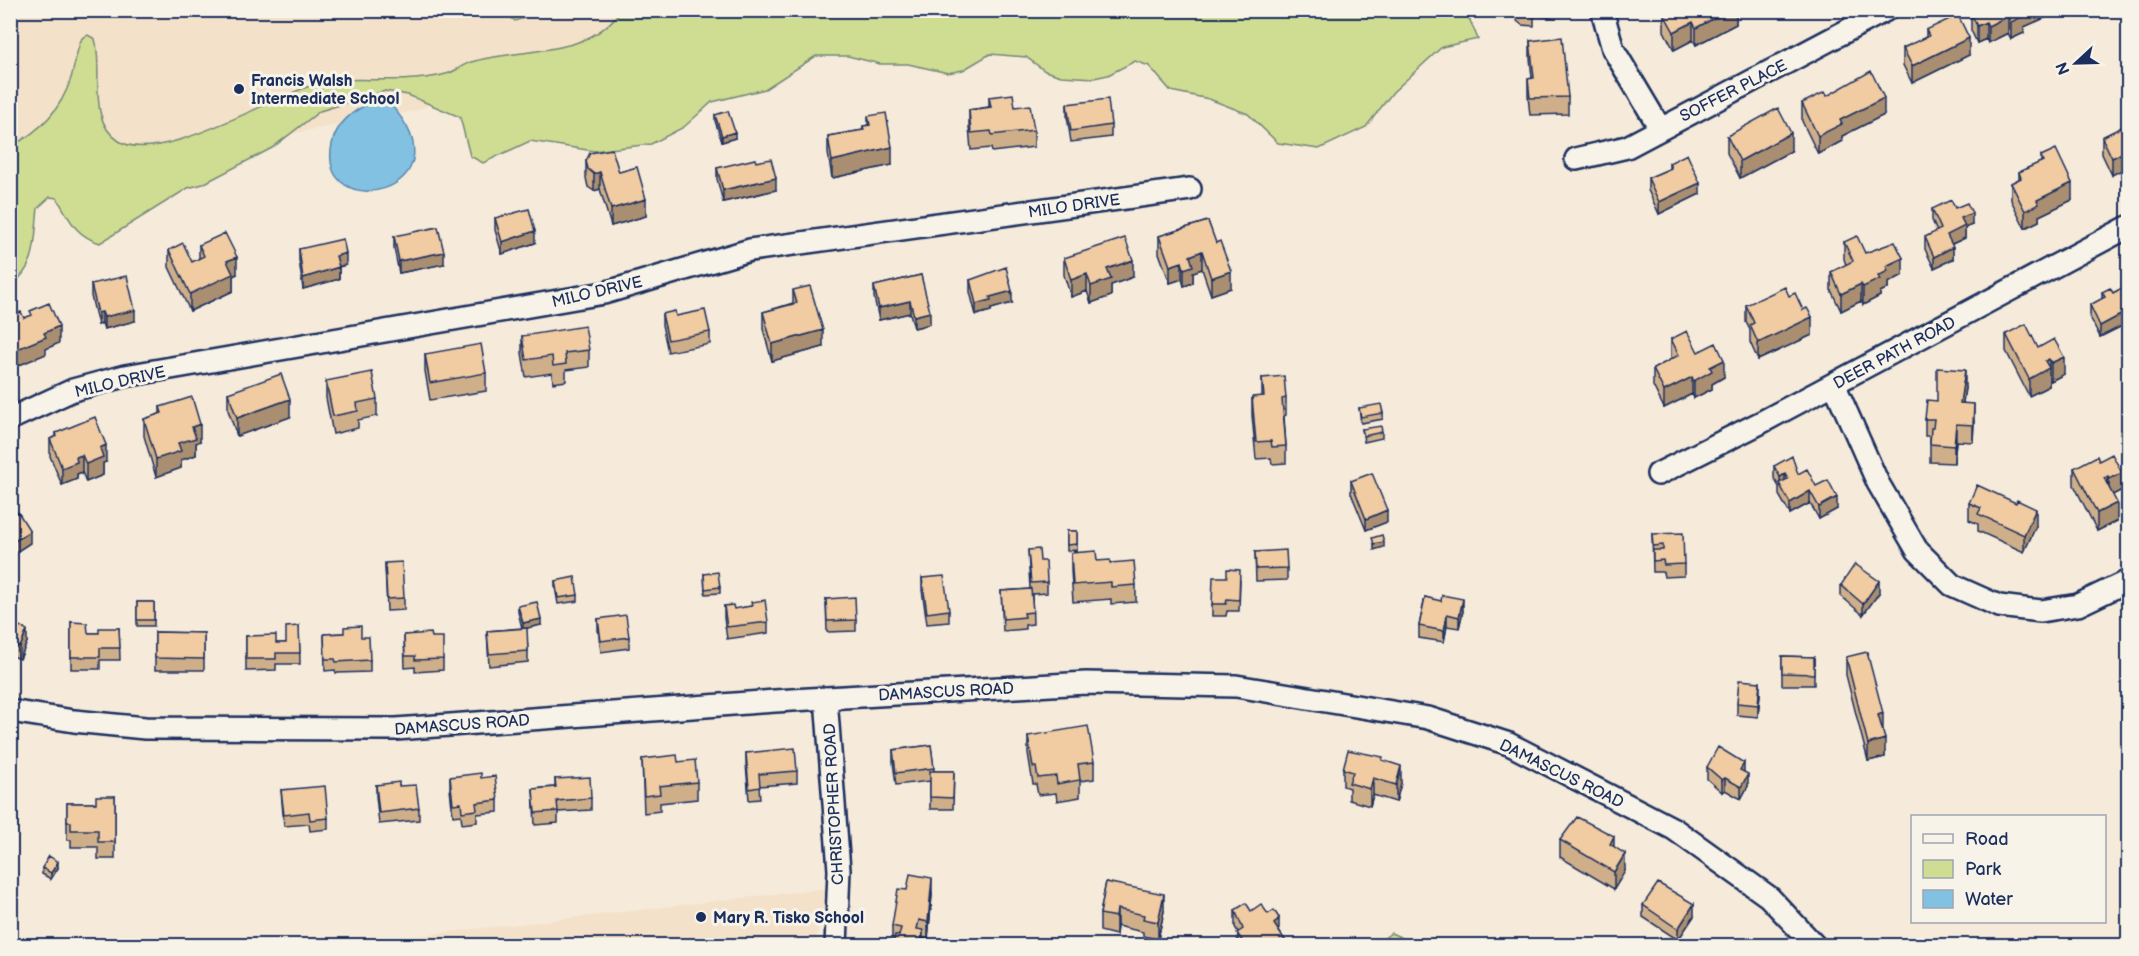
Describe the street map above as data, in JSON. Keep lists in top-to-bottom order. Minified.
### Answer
{"streets":{"street":["SOFFER PLACE","MILO DRIVE","DEER PATH ROAD","DAMASCUS ROAD","CHRISTOPHER ROAD"]},"crossings":[["DAMASCUS ROAD","CHRISTOPHER ROAD"]],"places":["Francis Walsh Intermediate School","Mary R. Tisko School"],"legend":["Road","Park","Water"],"north":"left"}
